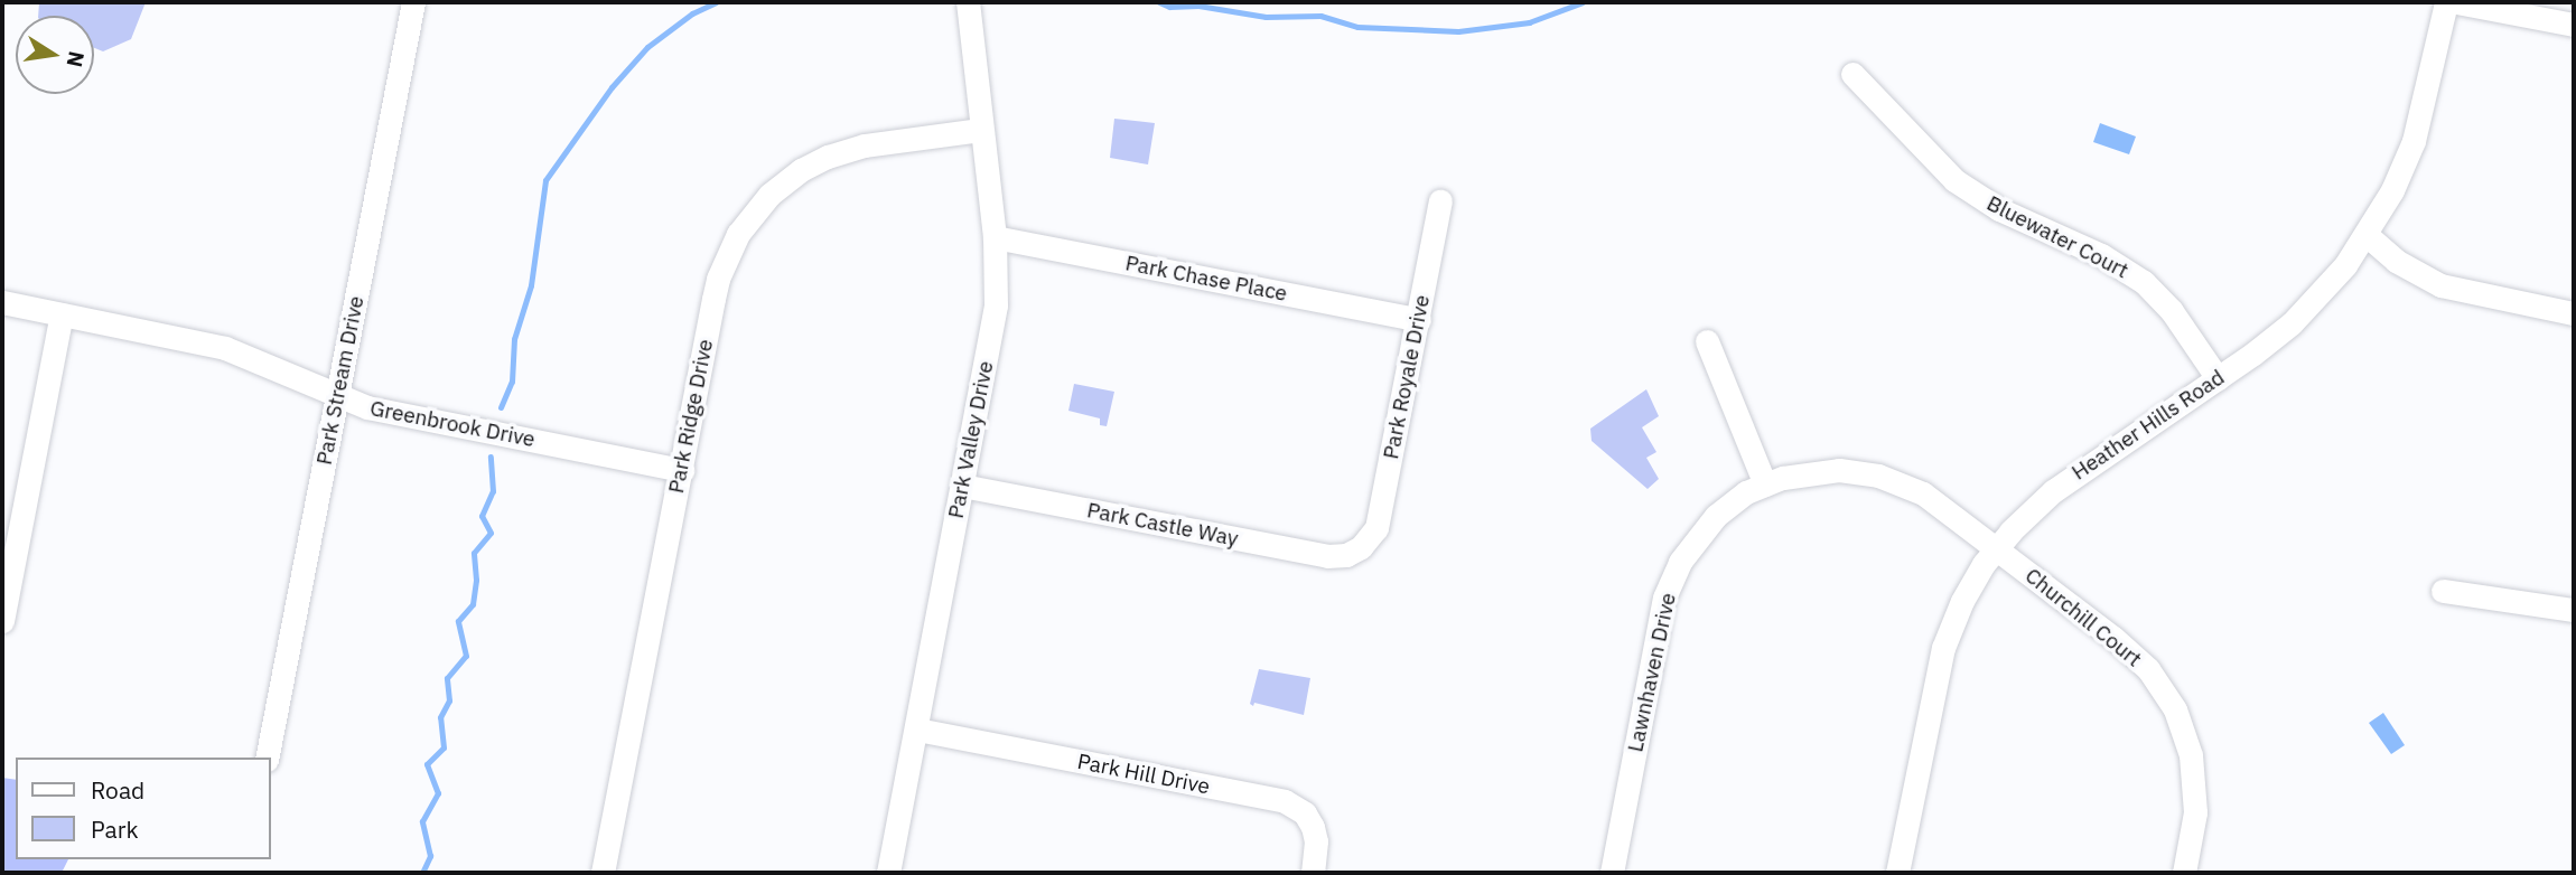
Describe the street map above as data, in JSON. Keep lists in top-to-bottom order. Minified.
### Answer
{"streets":{"street":["Bluewater Court","Park Chase Place","Park Royale Drive","Park Stream Drive","Park Ridge Drive","Greenbrook Drive","Heather Hills Road","Park Valley Drive","Park Castle Way","Churchill Court","Lawnhaven Drive","Park Hill Drive"]},"crossings":[["Bluewater Court","Heather Hills Road"],["Park Chase Place","Park Royale Drive"],["Park Chase Place","Park Valley Drive"],["Park Royale Drive","Park Castle Way"],["Park Stream Drive","Greenbrook Drive"],["Park Ridge Drive","Greenbrook Drive"],["Park Ridge Drive","Park Valley Drive"],["Heather Hills Road","Churchill Court"],["Heather Hills Road","Lawnhaven Drive"],["Park Valley Drive","Park Castle Way"],["Park Valley Drive","Park Hill Drive"],["Churchill Court","Lawnhaven Drive"]],"legend":["Road","Park"],"north":"right"}
